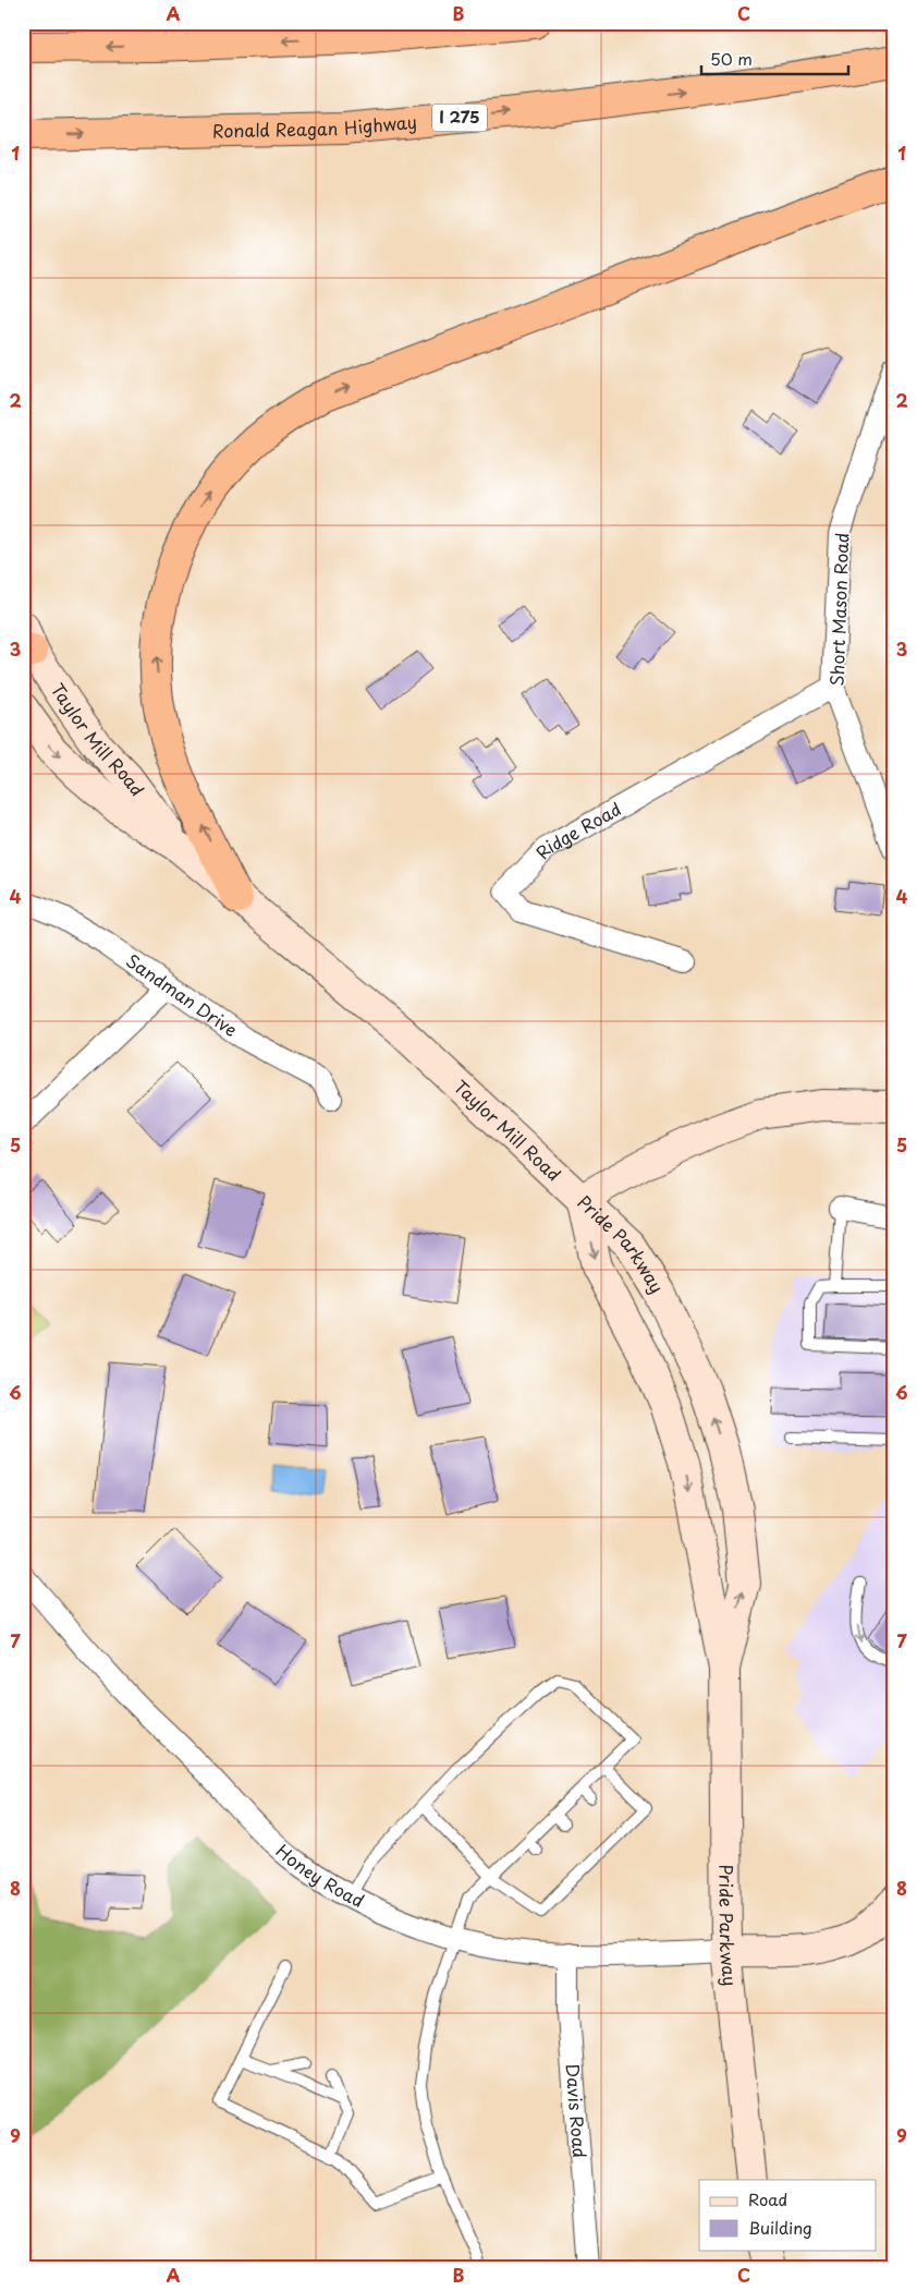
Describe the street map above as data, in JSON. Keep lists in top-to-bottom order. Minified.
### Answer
{"streets":{"highway":["I 275","Ronald Reagan Highway"],"main road":["Taylor Mill Road","Pride Parkway"],"street":["Short Mason Road","Ridge Road","Sandman Drive","Honey Road","Davis Road"]},"crossings":[["Short Mason Road","Ridge Road"],["Taylor Mill Road","Pride Parkway"],["Pride Parkway","Honey Road"],["Honey Road","Davis Road"]],"legend":["Road","Building"],"scale_bar":"50 m","grid":{"columns":["A","B","C"],"rows":["1","2","3","4","5","6","7","8","9"]}}
